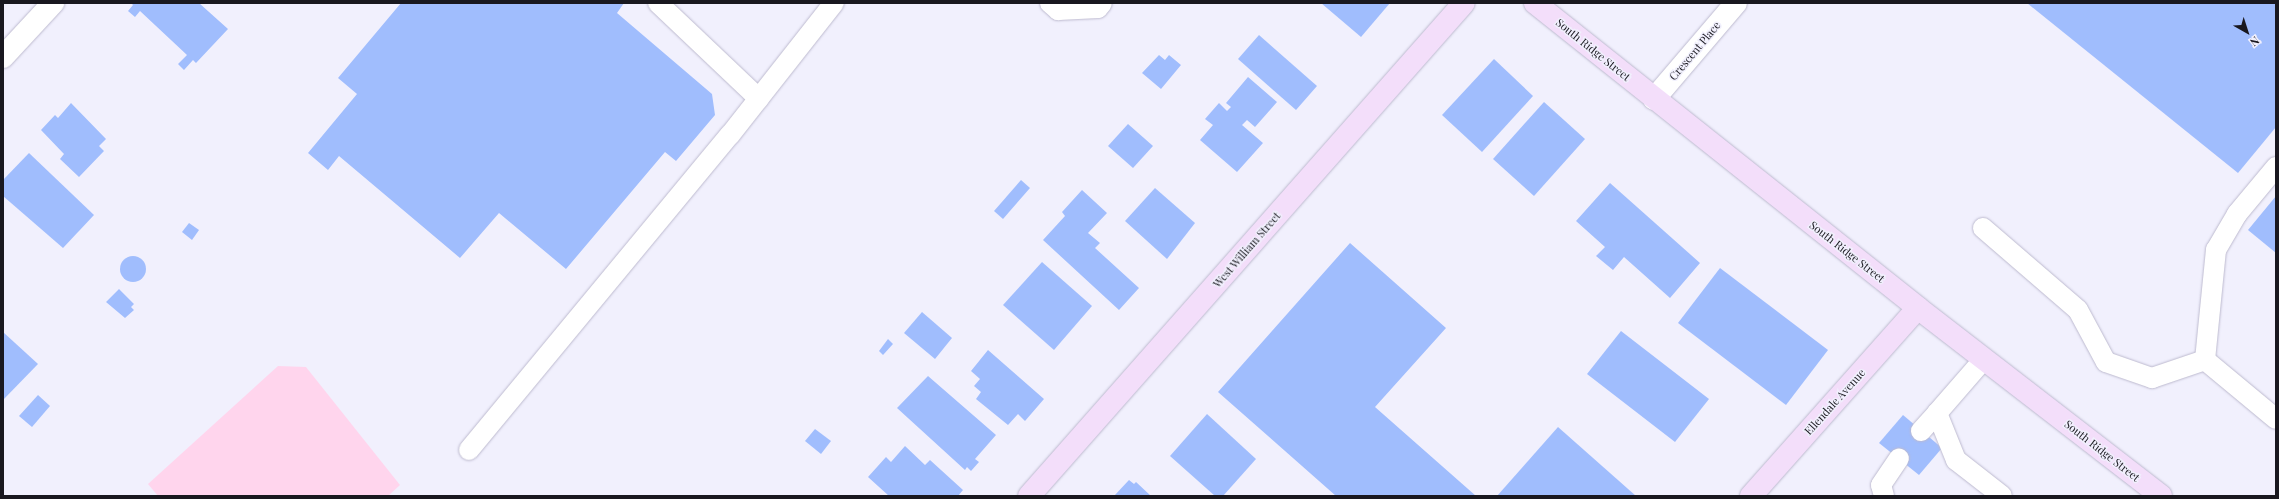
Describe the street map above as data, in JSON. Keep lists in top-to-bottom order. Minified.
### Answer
{"streets":{"street":["South Ridge Street","Crescent Place","West William Street","Ellendale Avenue"]},"crossings":[["South Ridge Street","Crescent Place"],["South Ridge Street","Ellendale Avenue"]],"north":"bottom right"}
